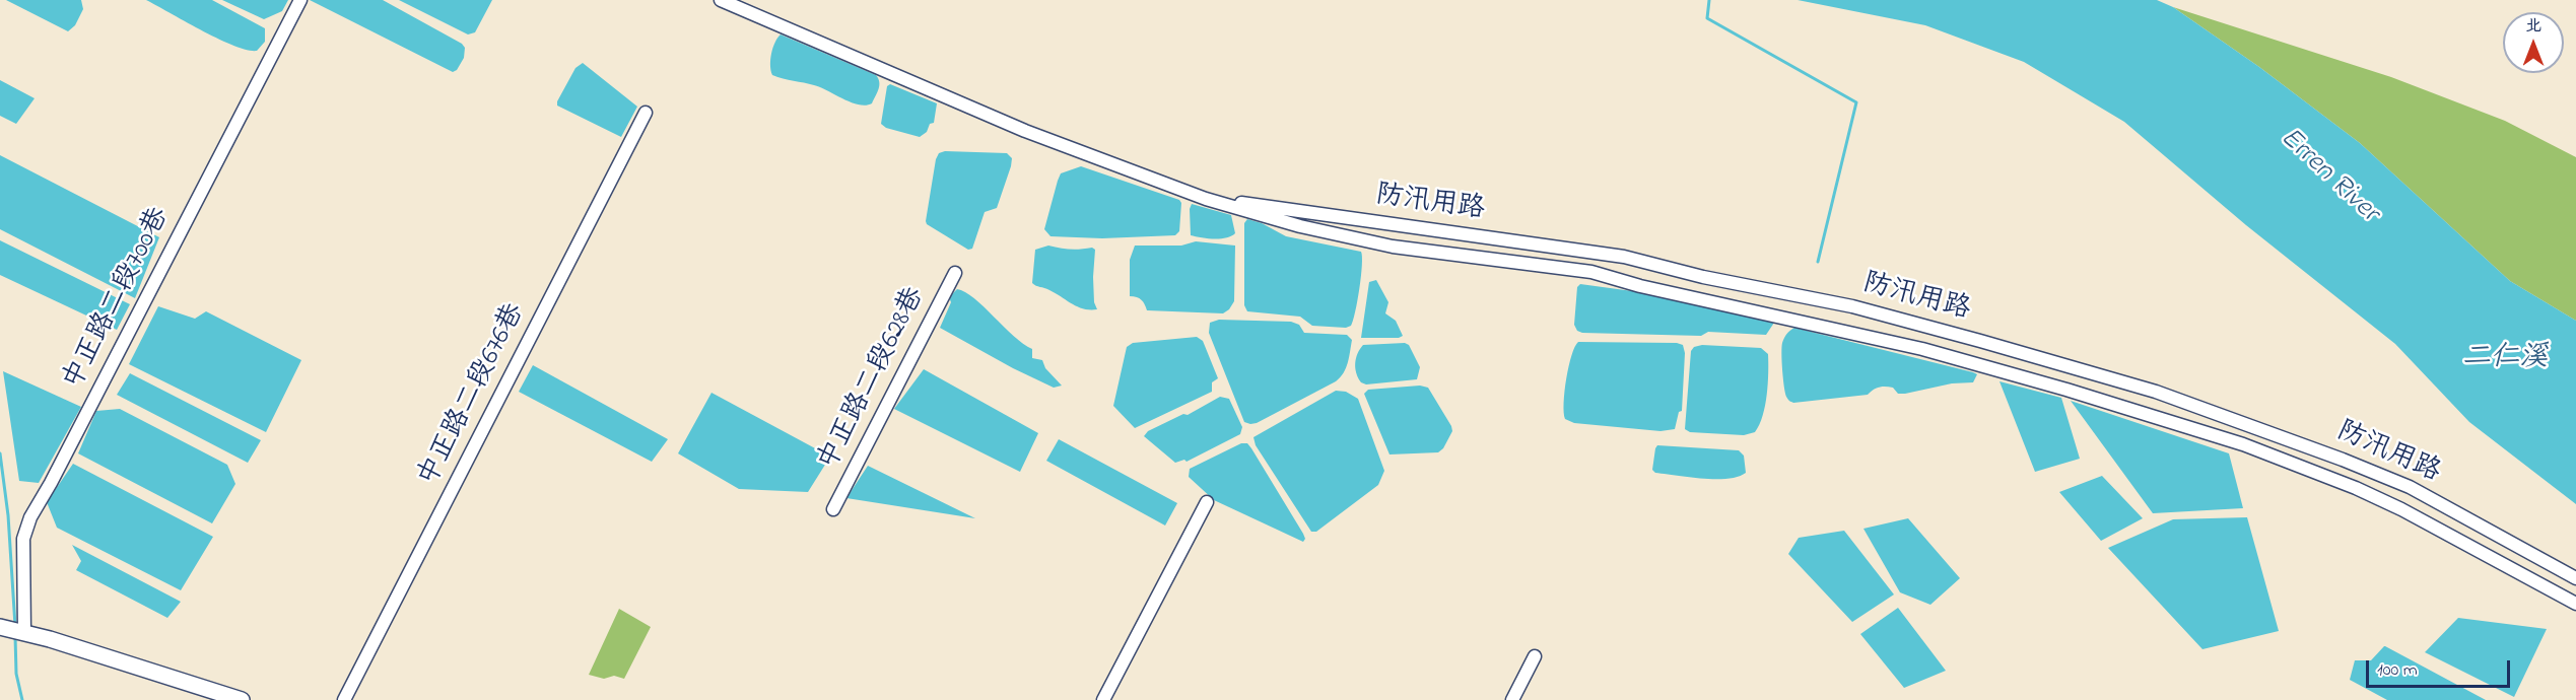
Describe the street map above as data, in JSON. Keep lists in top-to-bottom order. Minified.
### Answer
{"streets":{"street":["防汛用路","中正路二段700巷","中正路二段628巷","中正路二段676巷"]},"water":["Erren River","二仁溪"],"scale_bar":"100 m","north":"top"}
